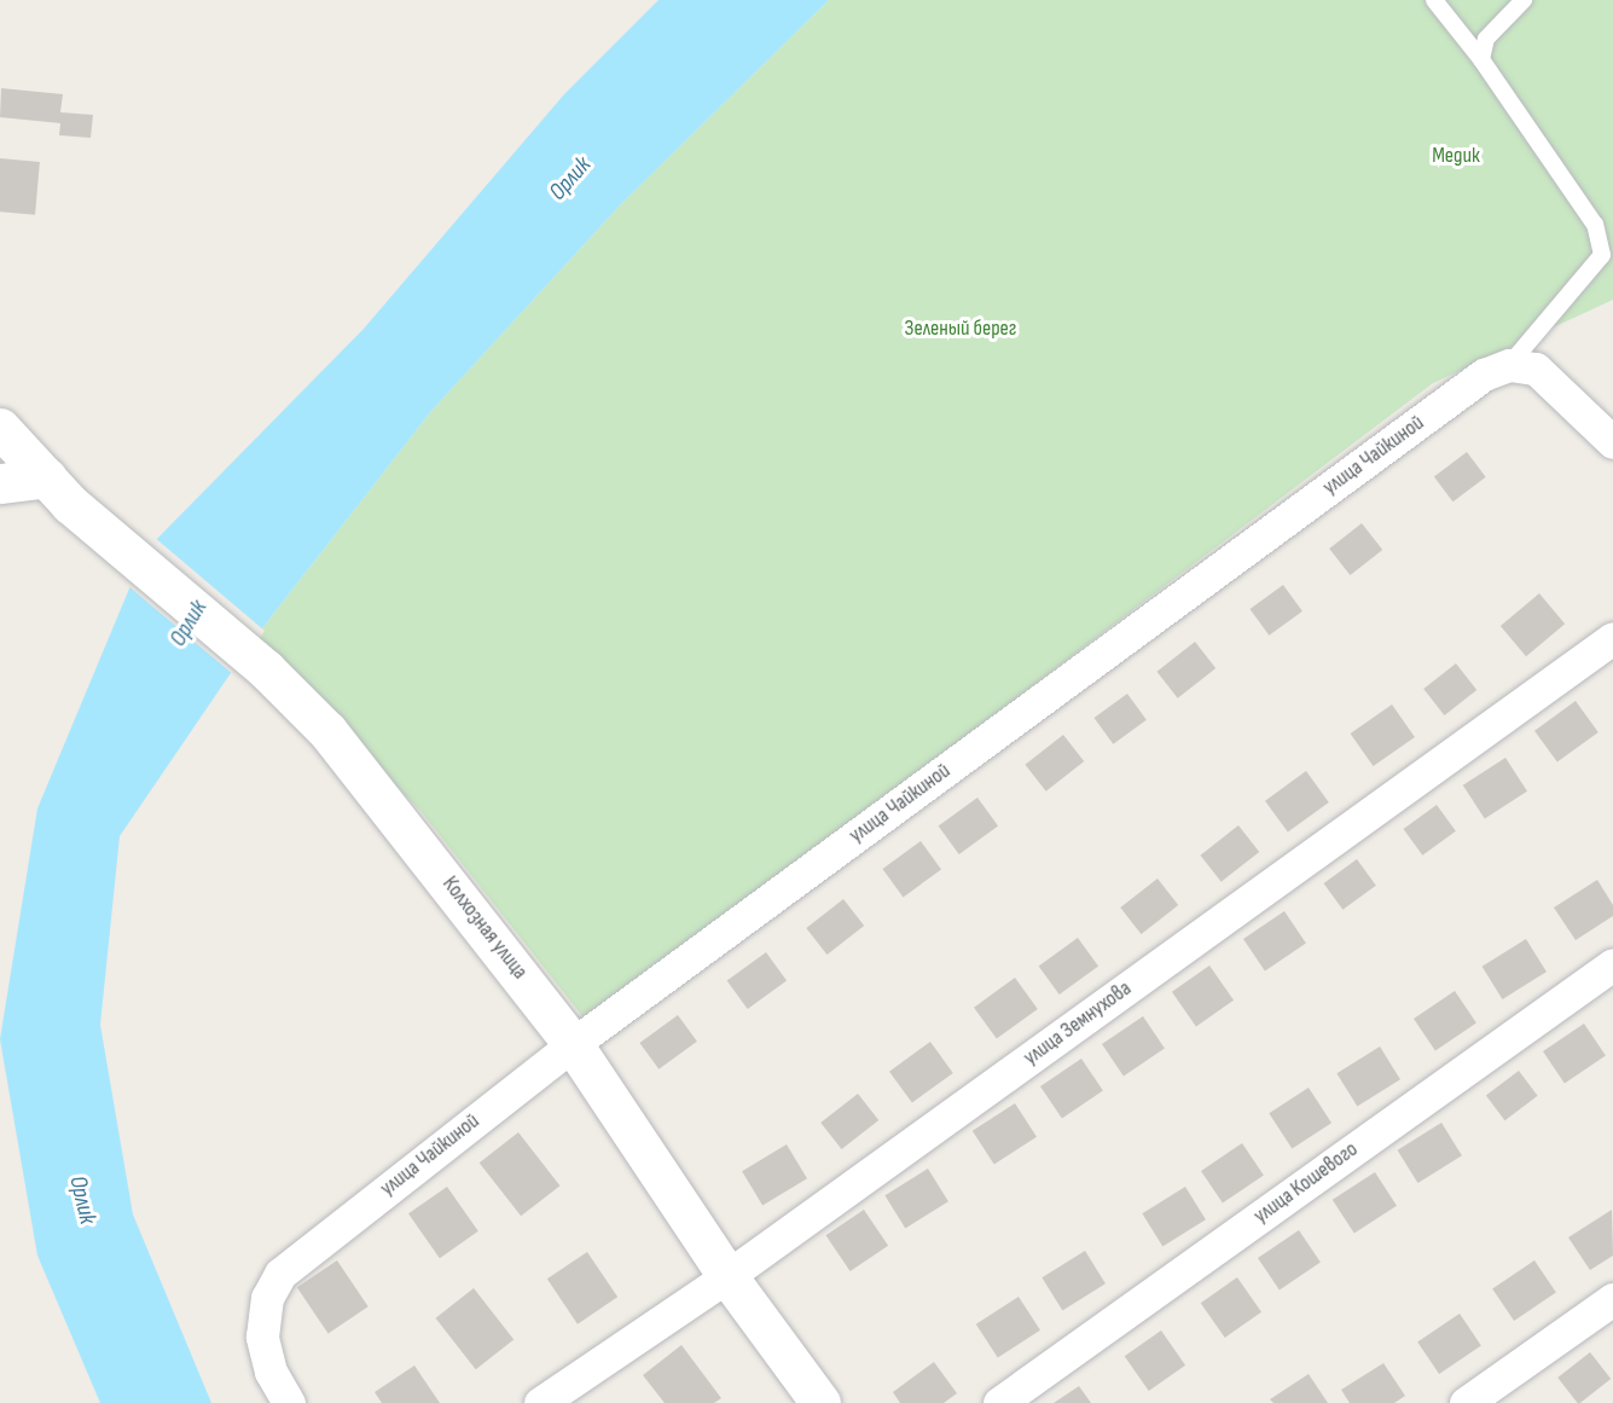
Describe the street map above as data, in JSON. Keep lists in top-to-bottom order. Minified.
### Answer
{"streets":{"main road":["Колхозная улица"],"street":["улица Чайкиной","улица Земнухова","улица Кошевого"]},"crossings":[["улица Чайкиной","Колхозная улица"],["Колхозная улица","улица Земнухова"]],"water":["Орлик"],"parks":["Медик","Зеленый берег"]}
